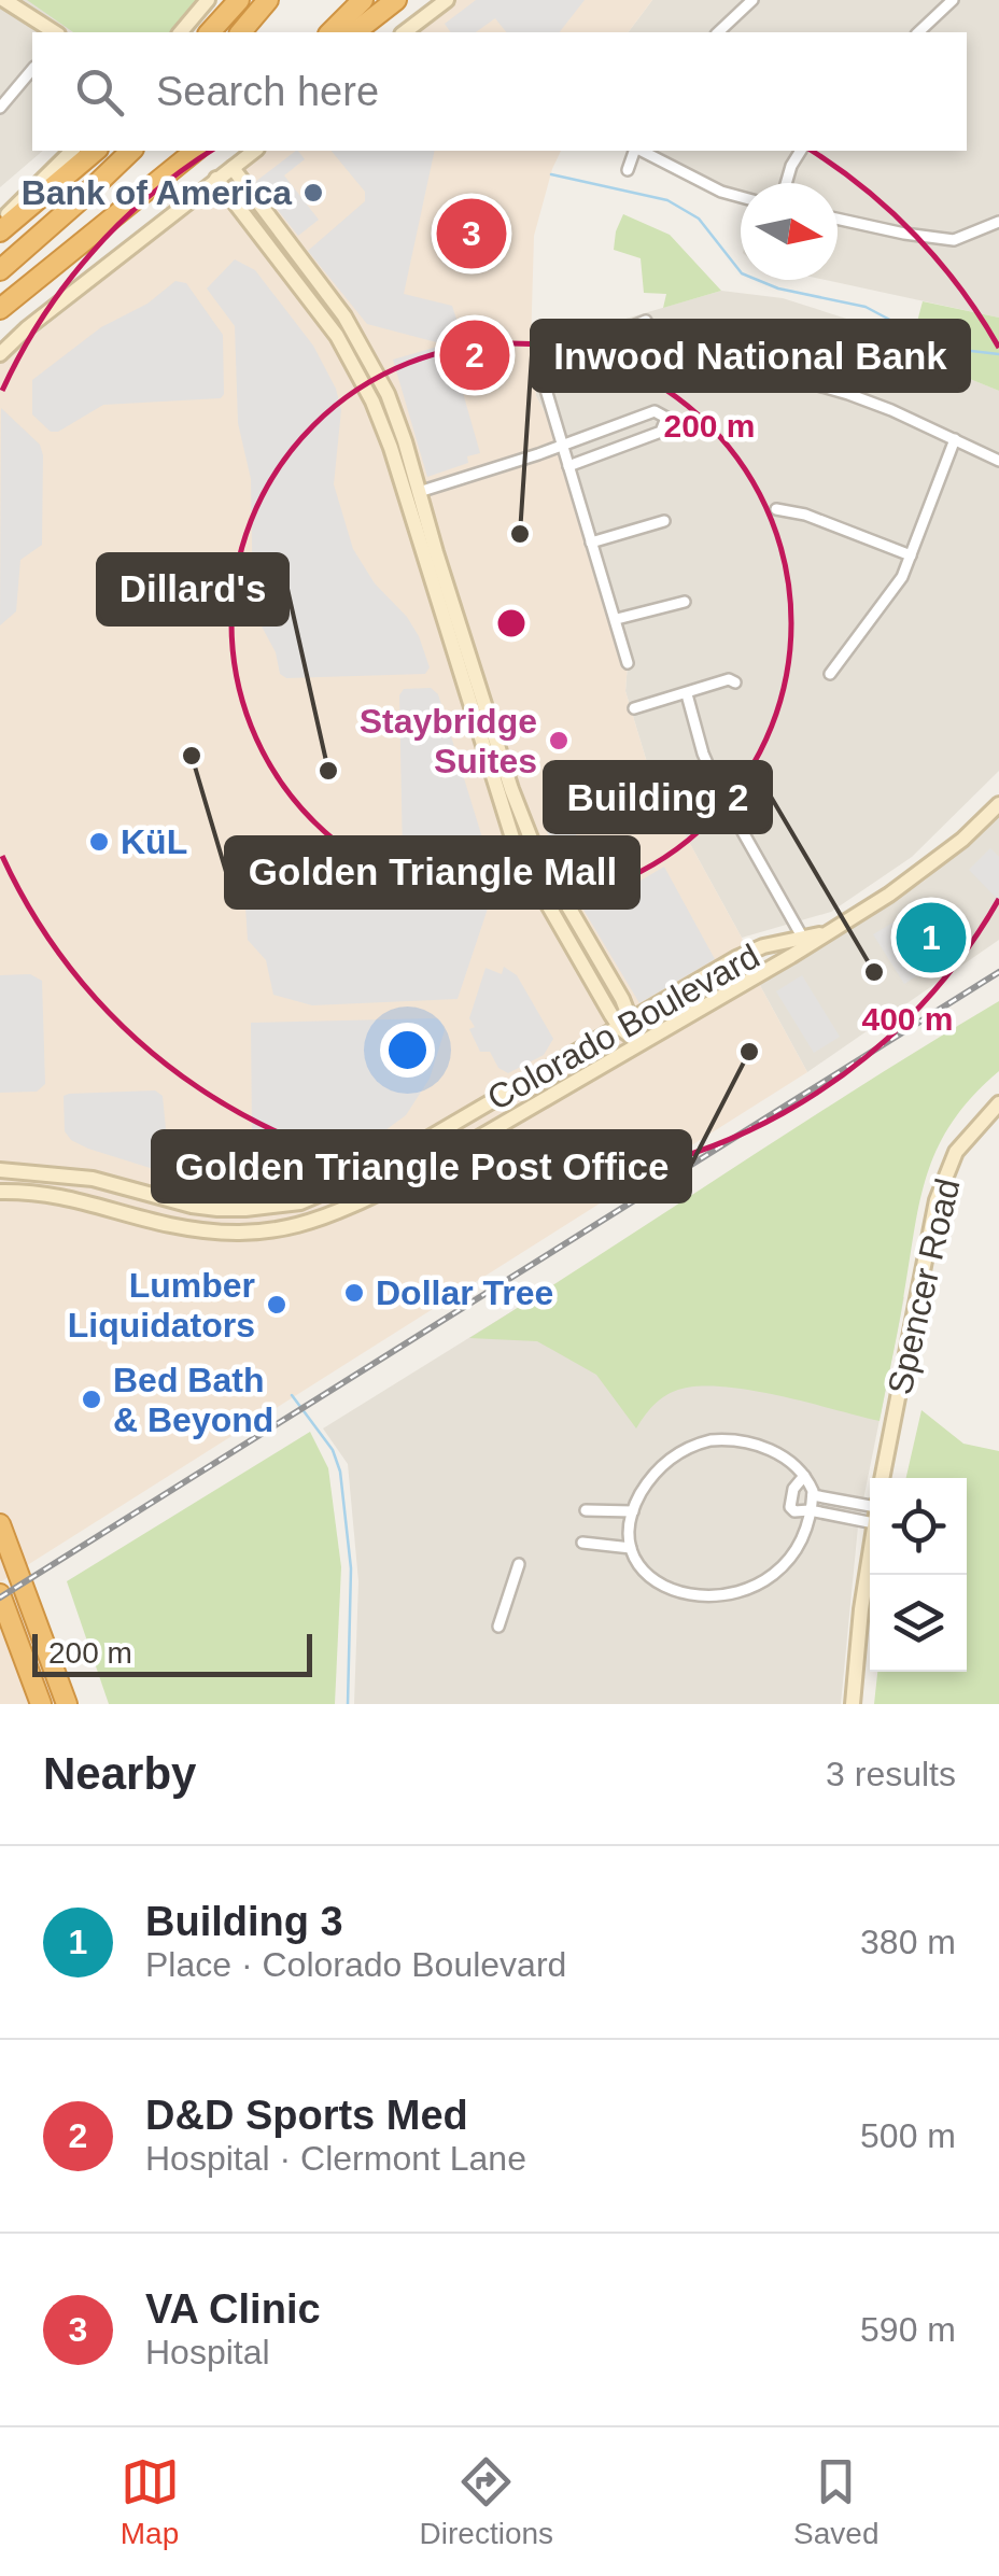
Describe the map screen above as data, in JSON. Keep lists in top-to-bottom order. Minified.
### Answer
{"streets":{"main road":["Colorado Boulevard","Spencer Road"]},"places":["Bank of America","Inwood National Bank","Staybridge Suites","Golden Triangle Mall","Dillard's","KüL","Building 2","Golden Triangle Post Office","Dollar Tree","Lumber Liquidators","Bed Bath & Beyond"],"scale_bar":"200 m","north":"right","page":{"search":"Search here","pins":["3","2","1"],"scale":"200 m","heading":["Nearby","3 results"],"list":[{"mark":"1","name":"Building 3","note":"Place · Colorado Boulevard","value":"380 m"},{"mark":"2","name":"D&D Sports Med","note":"Hospital · Clermont Lane","value":"500 m"},{"mark":"3","name":"VA Clinic","note":"Hospital","value":"590 m"}],"nav":["Map","Directions","Saved"]},"rings":["200 m","400 m"]}
